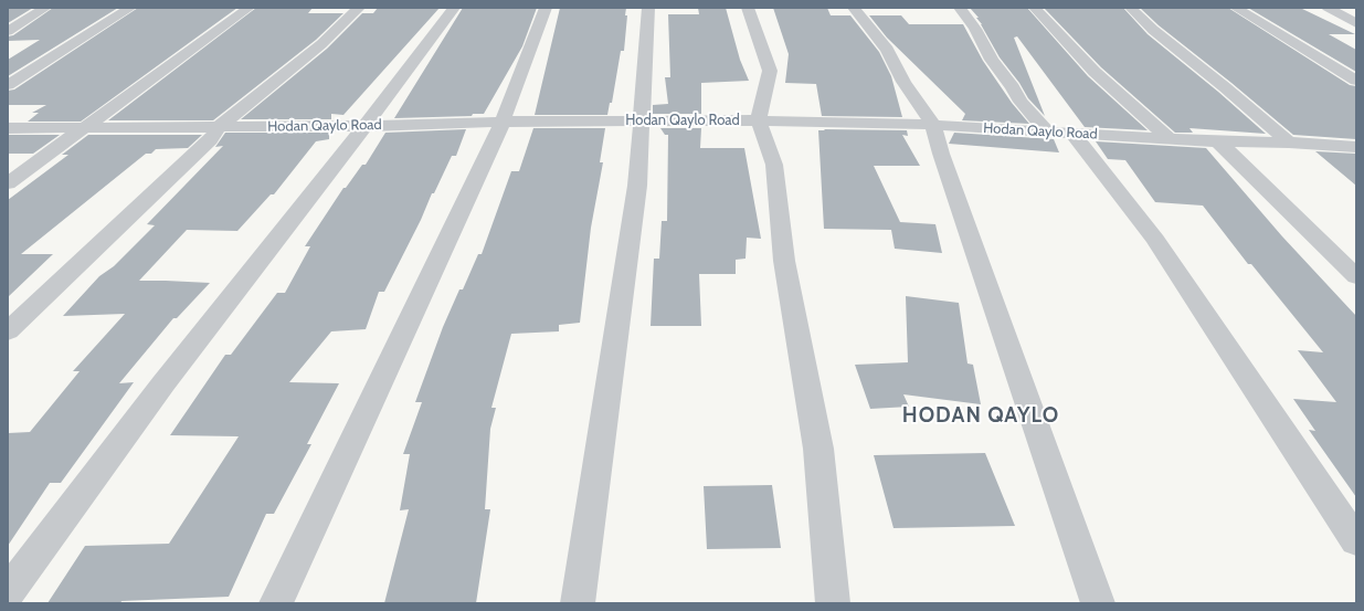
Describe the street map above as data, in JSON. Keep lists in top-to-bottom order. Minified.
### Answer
{"streets":{"street":["Hodan Qaylo Road"]},"districts":["HODAN QAYLO"]}
